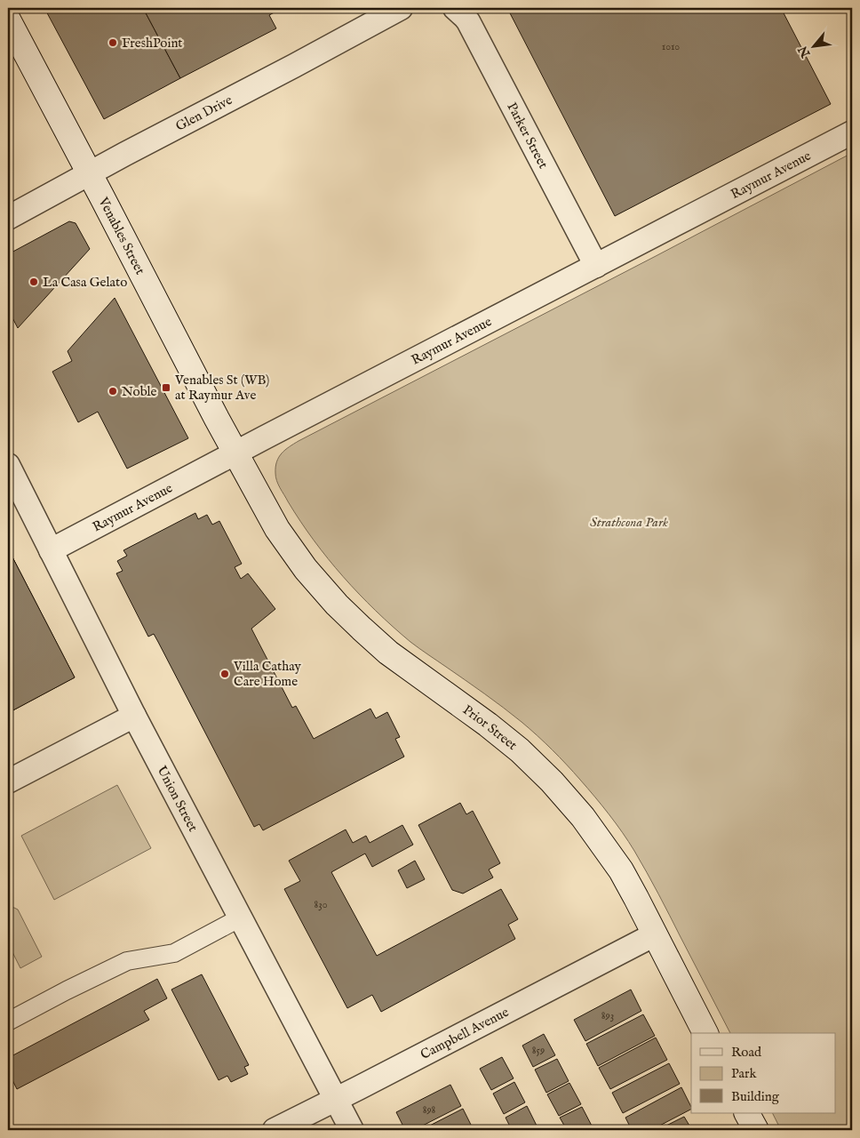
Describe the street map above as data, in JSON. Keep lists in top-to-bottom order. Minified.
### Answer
{"streets":{"main road":["Venables Street","Prior Street"],"street":["Glen Drive","Parker Street","Raymur Avenue","Union Street","Campbell Avenue"]},"crossings":[["Glen Drive","Venables Street"],["Parker Street","Raymur Avenue"],["Raymur Avenue","Venables Street"],["Raymur Avenue","Prior Street"],["Raymur Avenue","Union Street"],["Venables Street","Prior Street"],["Prior Street","Campbell Avenue"],["Union Street","Campbell Avenue"]],"parks":["Strathcona Park"],"places":{"other":["FreshPoint","La Casa Gelato","Noble","Villa Cathay Care Home"],"transit":["Venables St (WB) at Raymur Ave"]},"house_numbers":["1010","830","893","859","898"],"legend":["Road","Park","Building"],"north":"bottom left"}
